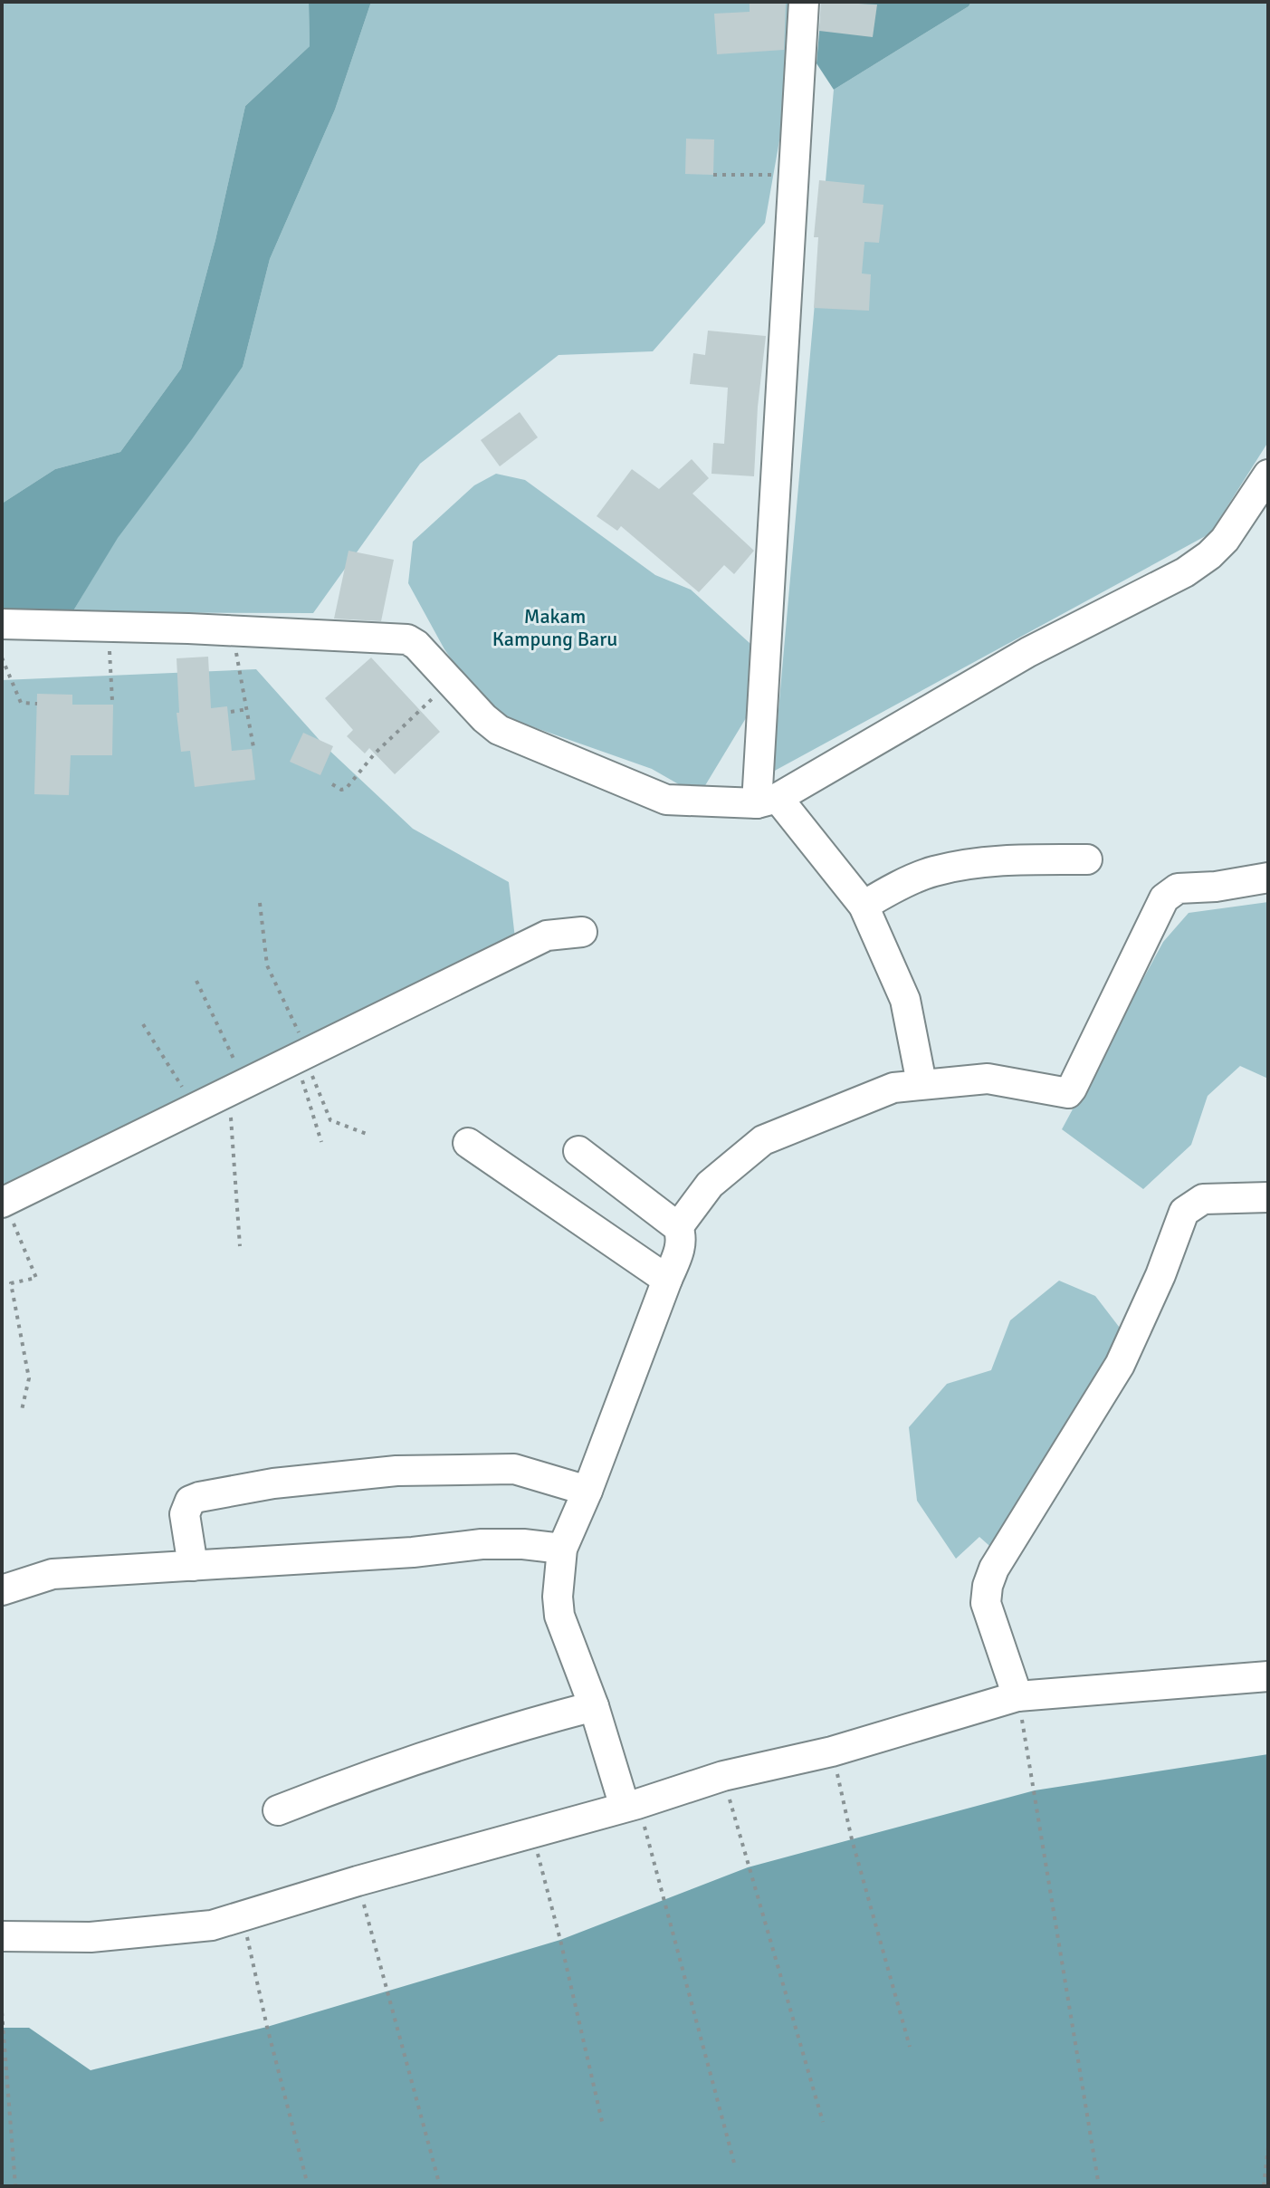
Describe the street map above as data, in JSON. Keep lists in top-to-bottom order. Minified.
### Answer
{"parks":["Makam Kampung Baru"]}
